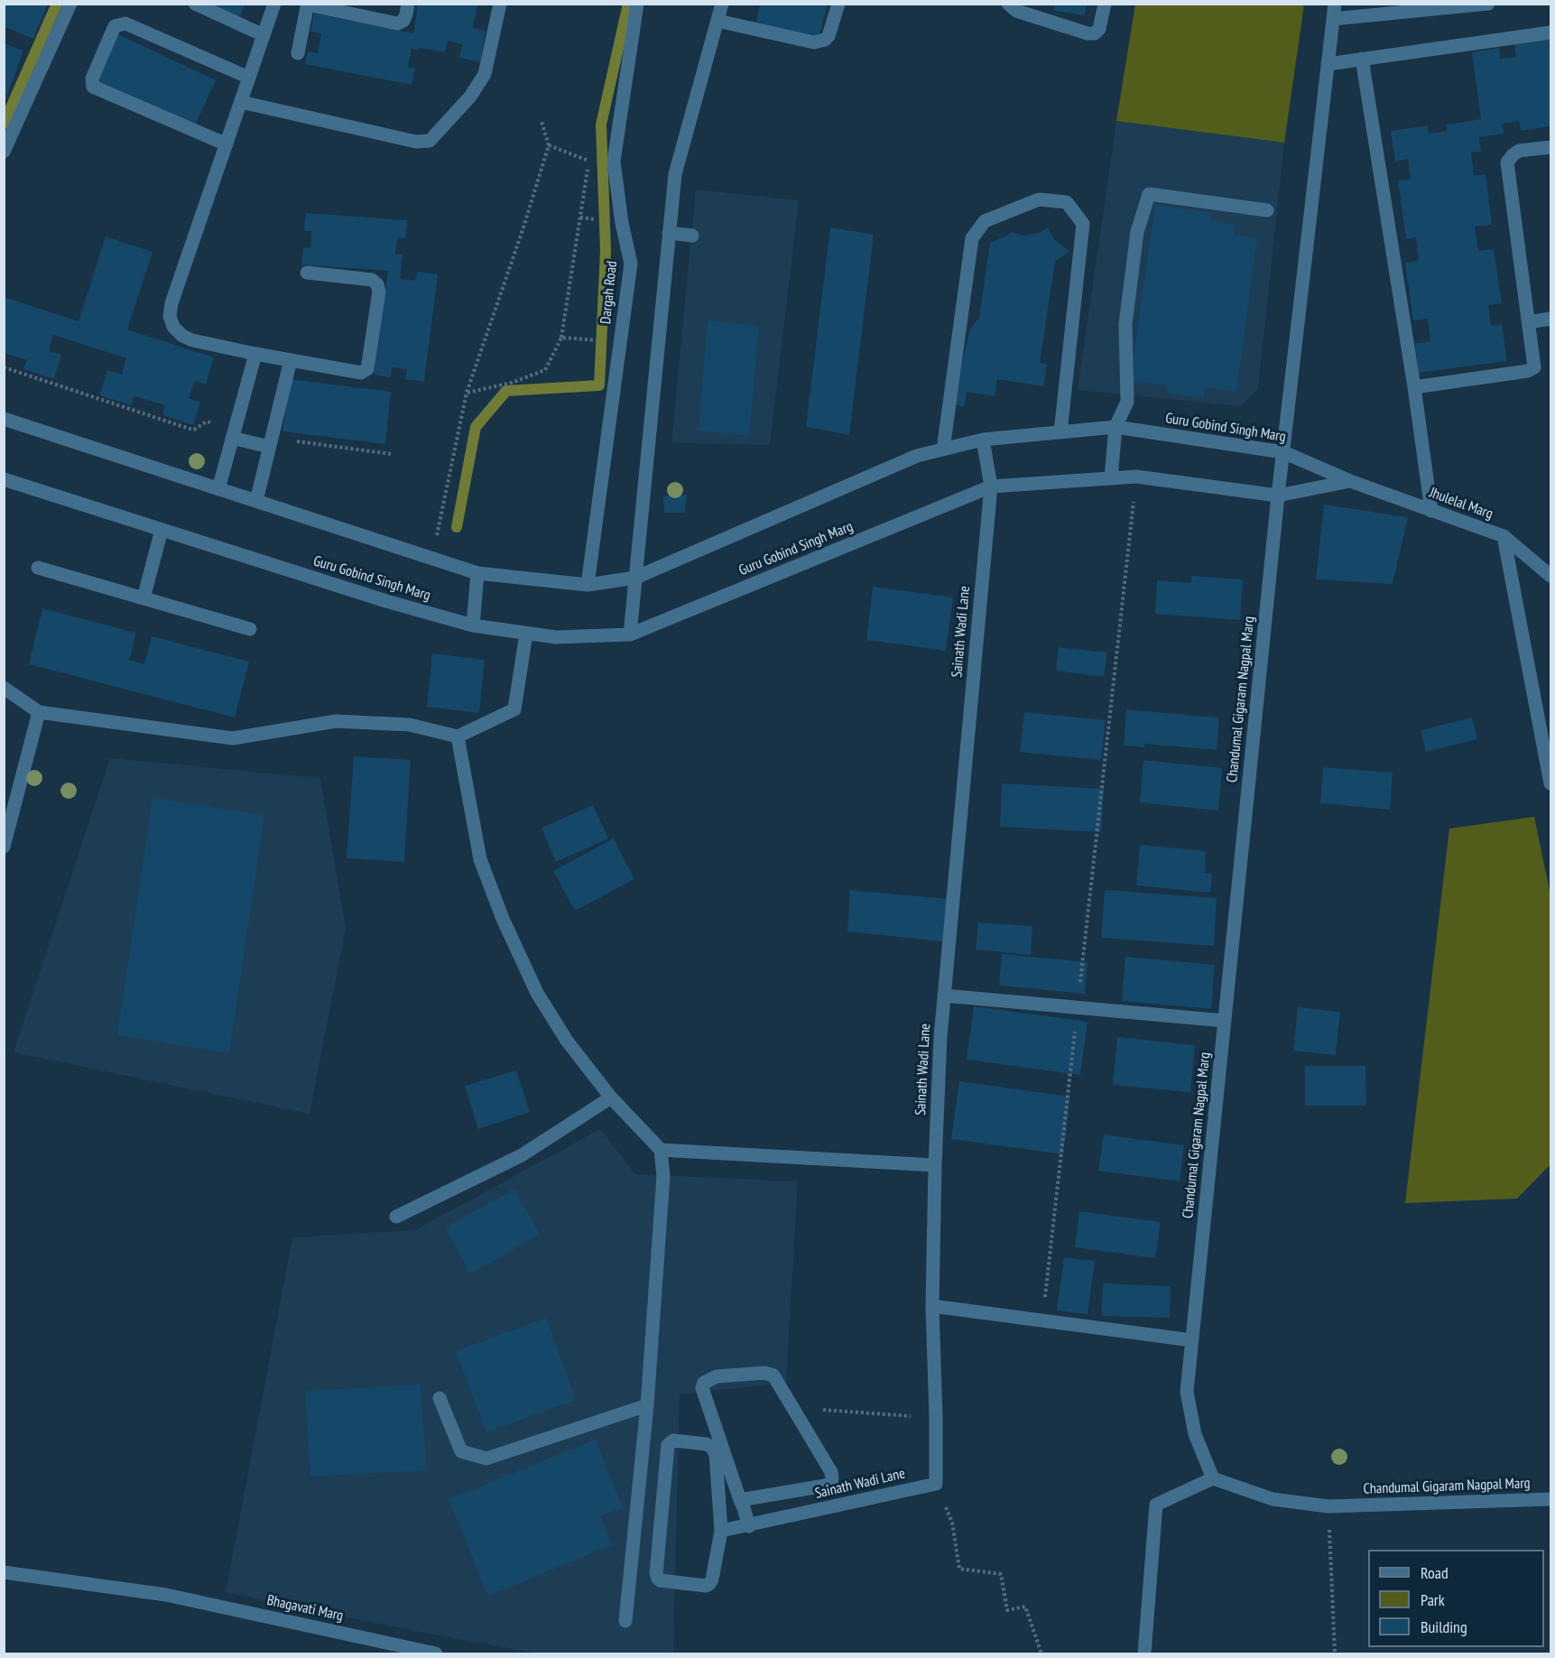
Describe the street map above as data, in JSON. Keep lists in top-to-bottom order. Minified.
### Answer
{"streets":{"street":["Dargah Road","Guru Gobind Singh Marg","Jhulelal Marg","Sainath Wadi Lane","Chandumal Gigaram Nagpal Marg","Bhagavati Marg"]},"crossings":[["Dargah Road","Guru Gobind Singh Marg"],["Guru Gobind Singh Marg","Jhulelal Marg"],["Guru Gobind Singh Marg","Sainath Wadi Lane"],["Guru Gobind Singh Marg","Chandumal Gigaram Nagpal Marg"]],"legend":["Road","Park","Building"]}
